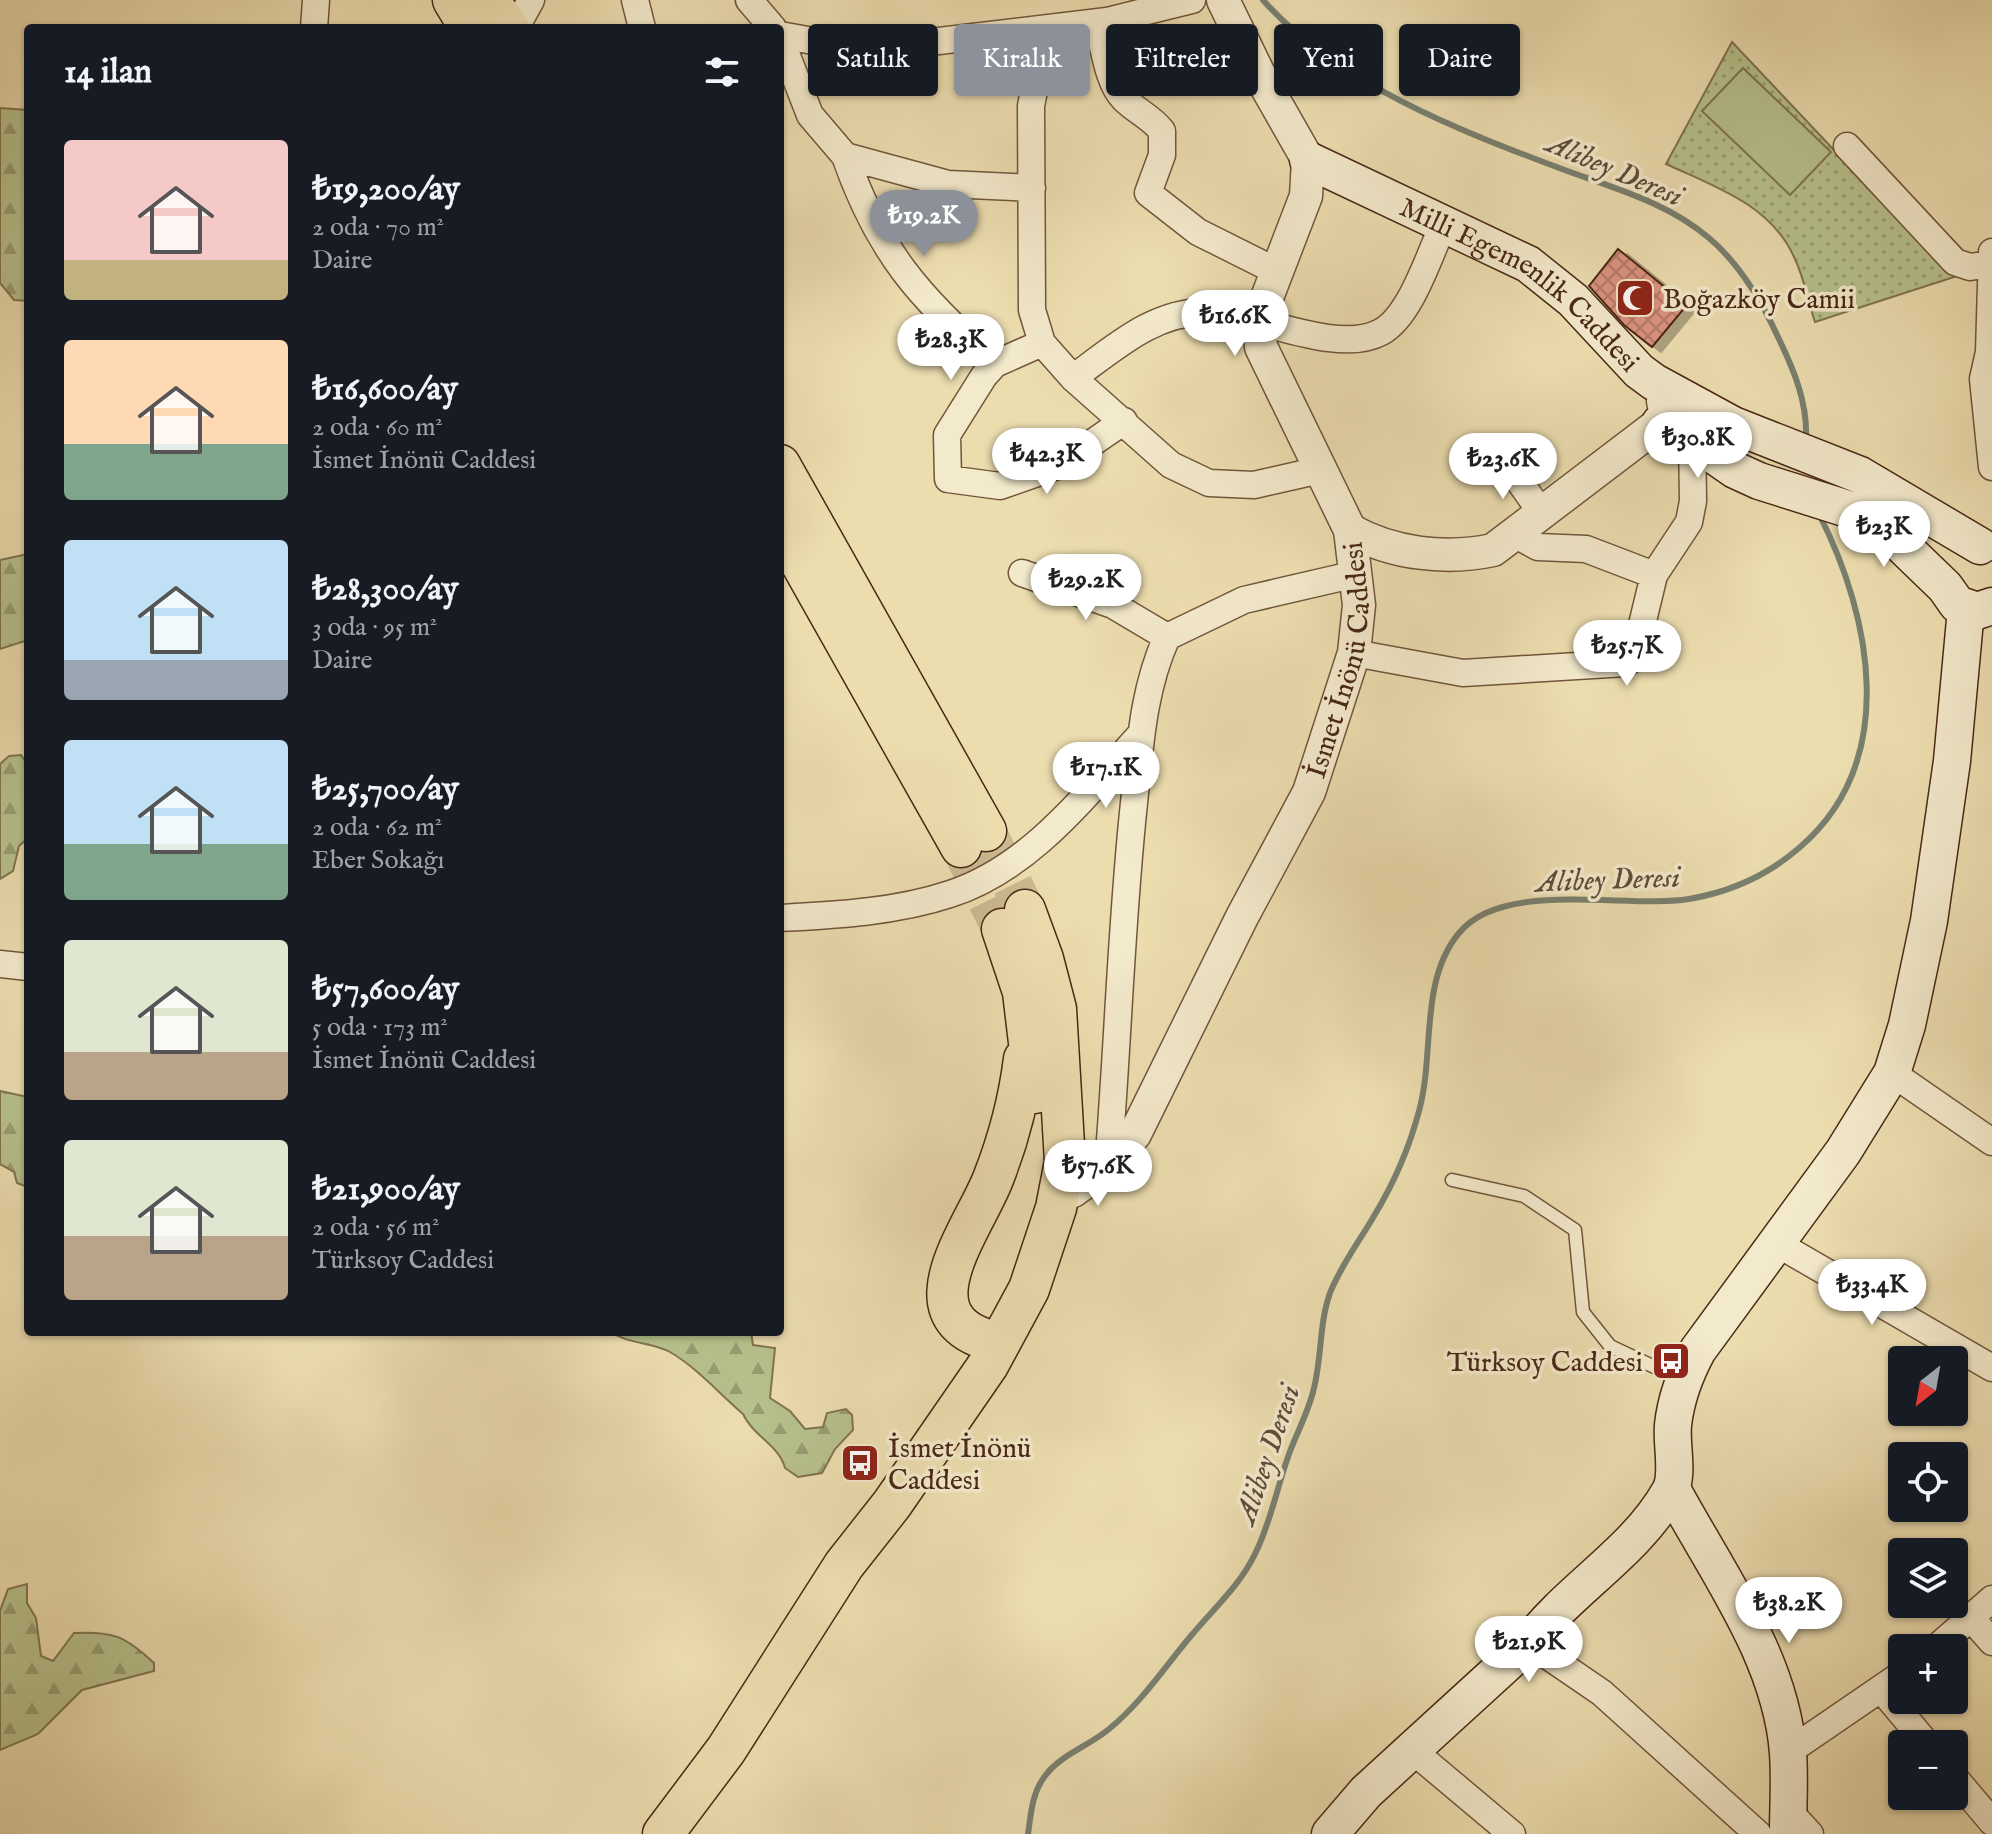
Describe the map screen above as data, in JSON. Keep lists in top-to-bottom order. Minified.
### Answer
{"streets":{"main road":["Milli Egemenlik Caddesi"],"street":["İsmet İnönü Caddesi"]},"water":["Alibey Deresi"],"places":{"mosque":["Boğazköy Camii"],"bus stop":["Türksoy Caddesi","İsmet İnönü Caddesi"]},"north":"bottom left","page":{"chip":["Satılık","Kiralık","Filtreler","Yeni","Daire"],"heading":"14 ilan","list":[{"name":"₺19,200/ay","note":"2 oda · 70 m² · Daire"},{"name":"₺16,600/ay","note":"2 oda · 60 m² · İsmet İnönü Caddesi"},{"name":"₺28,300/ay","note":"3 oda · 95 m² · Daire"},{"name":"₺25,700/ay","note":"2 oda · 62 m² · Eber Sokağı"},{"name":"₺57,600/ay","note":"5 oda · 173 m² · İsmet İnönü Caddesi"},{"name":"₺21,900/ay","note":"2 oda · 56 m² · Türksoy Caddesi"}],"price":["₺19.2K","₺16.6K","₺28.3K","₺30.8K","₺42.3K","₺23.6K","₺23K","₺29.2K","₺25.7K","₺17.1K","₺57.6K","₺33.4K","₺38.2K","₺21.9K"],"map_buttons":["+","−"]}}
